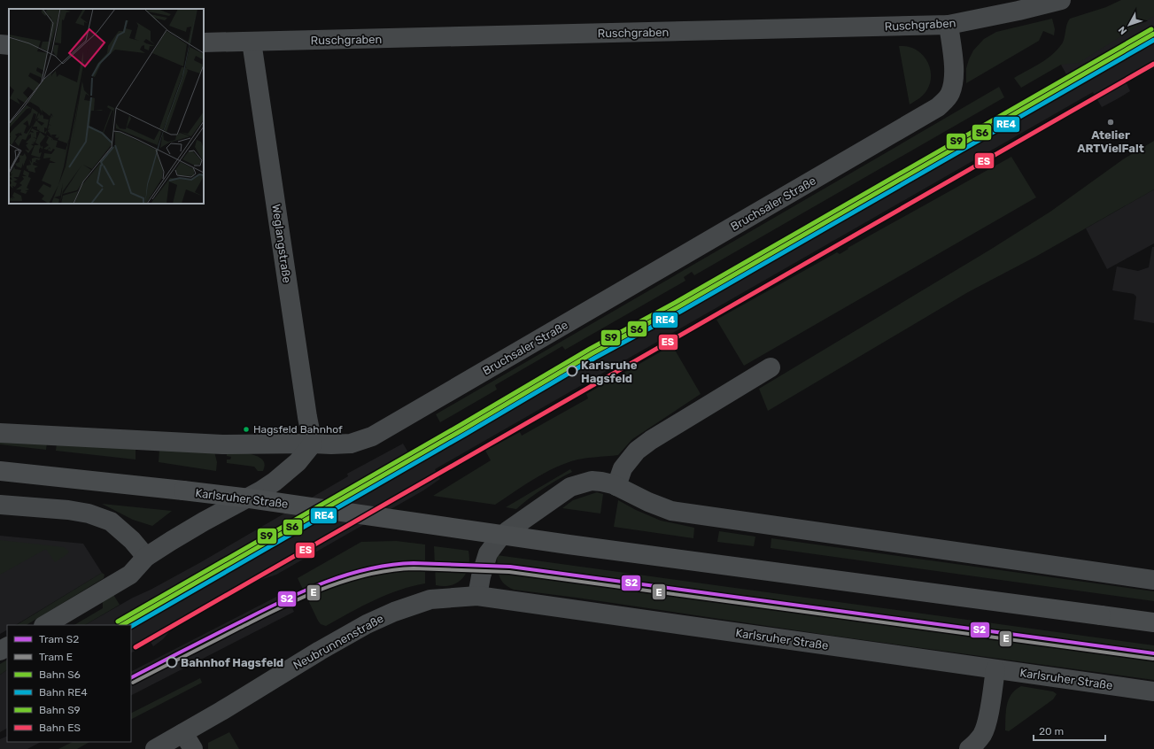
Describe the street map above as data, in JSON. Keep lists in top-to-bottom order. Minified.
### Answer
{"streets":{"street":["Ruschgraben","Bruchsaler Straße","Weglangstraße","Karlsruher Straße","Neubrunnenstraße"]},"crossings":[["Ruschgraben","Bruchsaler Straße"],["Ruschgraben","Weglangstraße"],["Bruchsaler Straße","Weglangstraße"],["Karlsruher Straße","Neubrunnenstraße"]],"places":["Atelier ARTVielFalt","Karlsruhe Hagsfeld","Hagsfeld Bahnhof","Bahnhof Hagsfeld"],"lines":["rail line S9","rail line S6","rail line RE4","rail line ES","tram line S2","tram line E"],"legend":["Tram S2","Tram E","Bahn S6","Bahn RE4","Bahn S9","Bahn ES"],"scale_bar":"20 m","north":"bottom left"}
